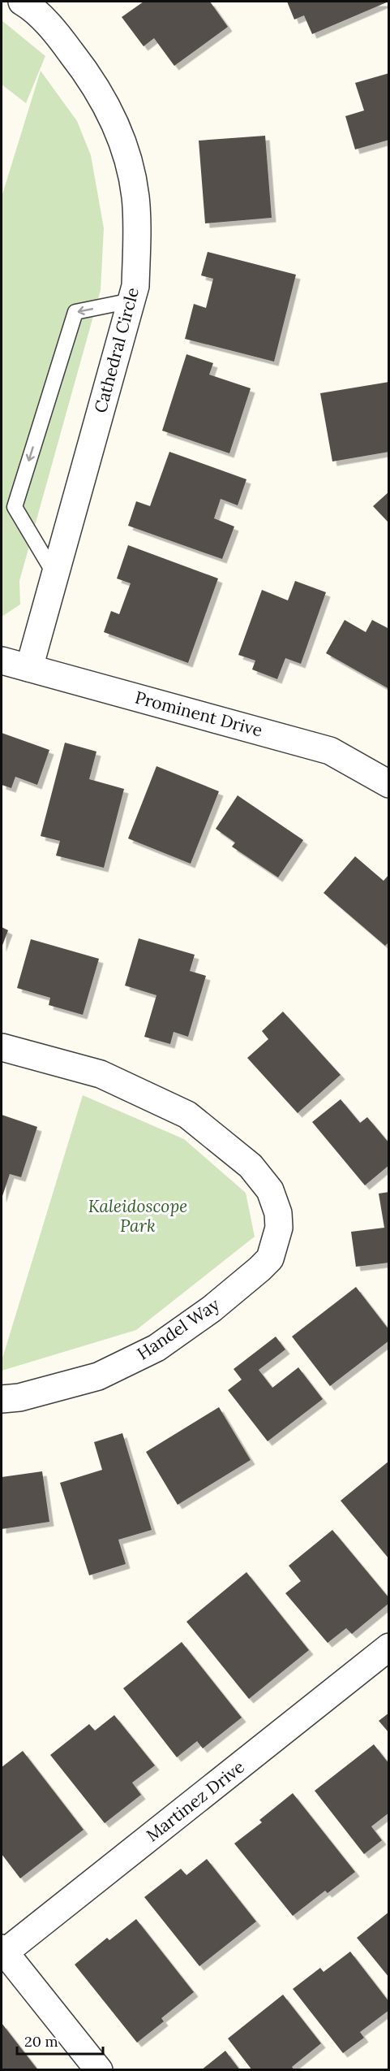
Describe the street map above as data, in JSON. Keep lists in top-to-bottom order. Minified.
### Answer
{"streets":{"street":["Cathedral Circle","Prominent Drive","Handel Way","Martinez Drive"]},"crossings":[["Cathedral Circle","Prominent Drive"]],"parks":["Kaleidoscope Park"],"scale_bar":"20 m"}
